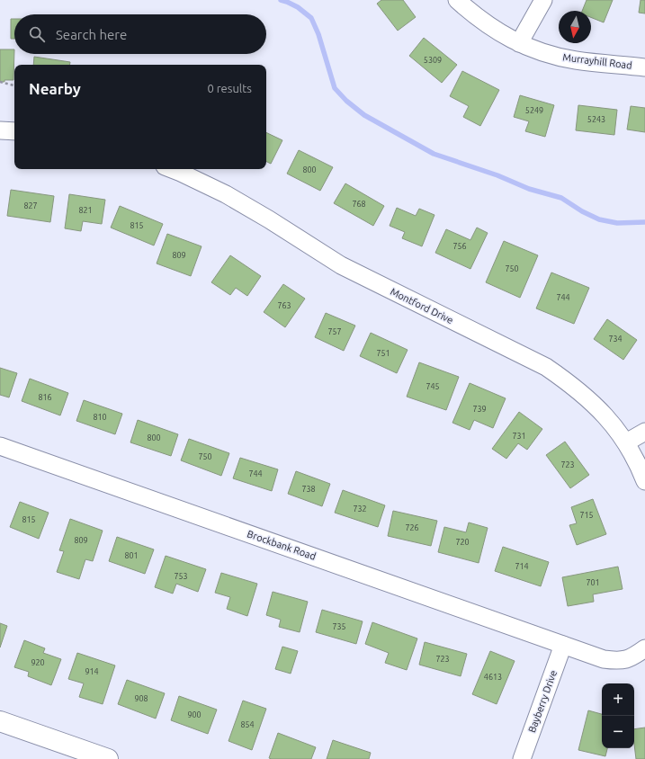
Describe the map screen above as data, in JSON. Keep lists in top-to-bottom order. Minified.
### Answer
{"streets":{"street":["Murrayhill Road","Montford Drive","Brockbank Road","Bayberry Drive"]},"crossings":[["Brockbank Road","Bayberry Drive"]],"house_numbers":["5309","5249","5243","800","768","827","821","815","756","809","750","744","763","757","734","751","745","816","739","810","731","800","750","723","744","738","732","715","815","726","809","720","801","714","753","701","735","723","920","914","4613","908","900","854"],"north":"bottom","page":{"search":"Search here","heading":["Nearby","0 results"],"map_buttons":["+","−"]}}
